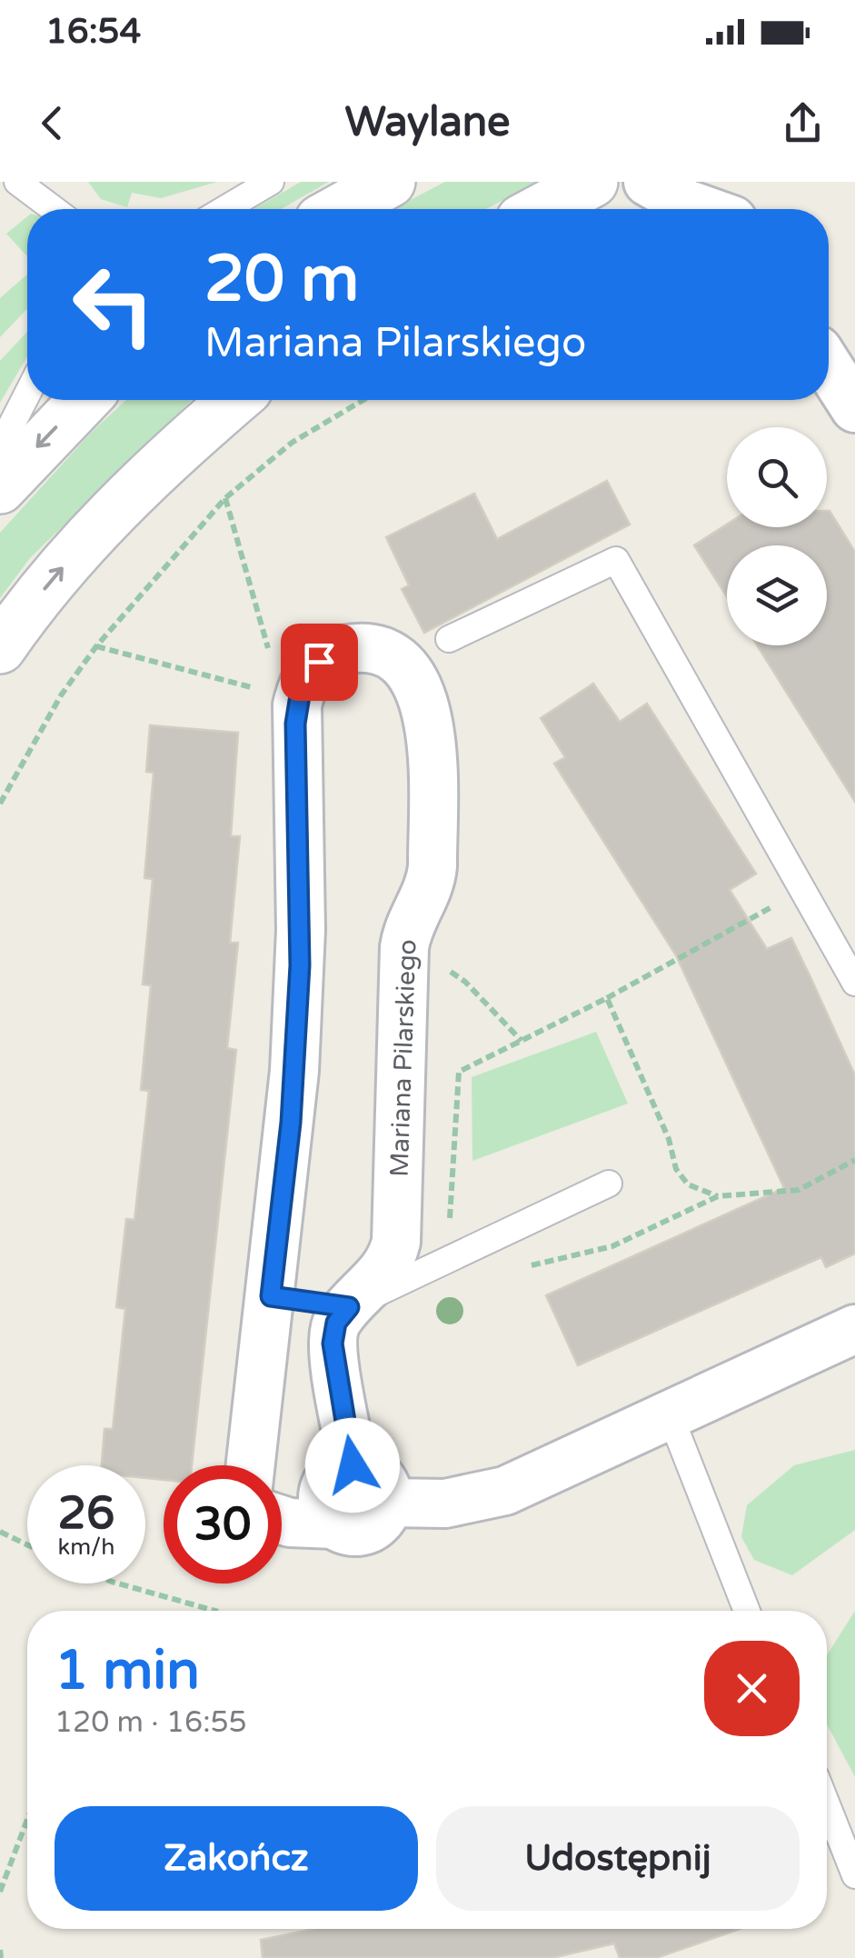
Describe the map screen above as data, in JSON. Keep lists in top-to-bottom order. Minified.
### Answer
{"streets":{"street":["Mariana Pilarskiego"]},"page":{"status":"16:54","header":"Waylane","turn":["20 m","Mariana Pilarskiego"],"speed":"26 km/h","limit":"30","heading":["1 min","120 m · 16:55"],"buttons":["Zakończ","Udostępnij"]}}
